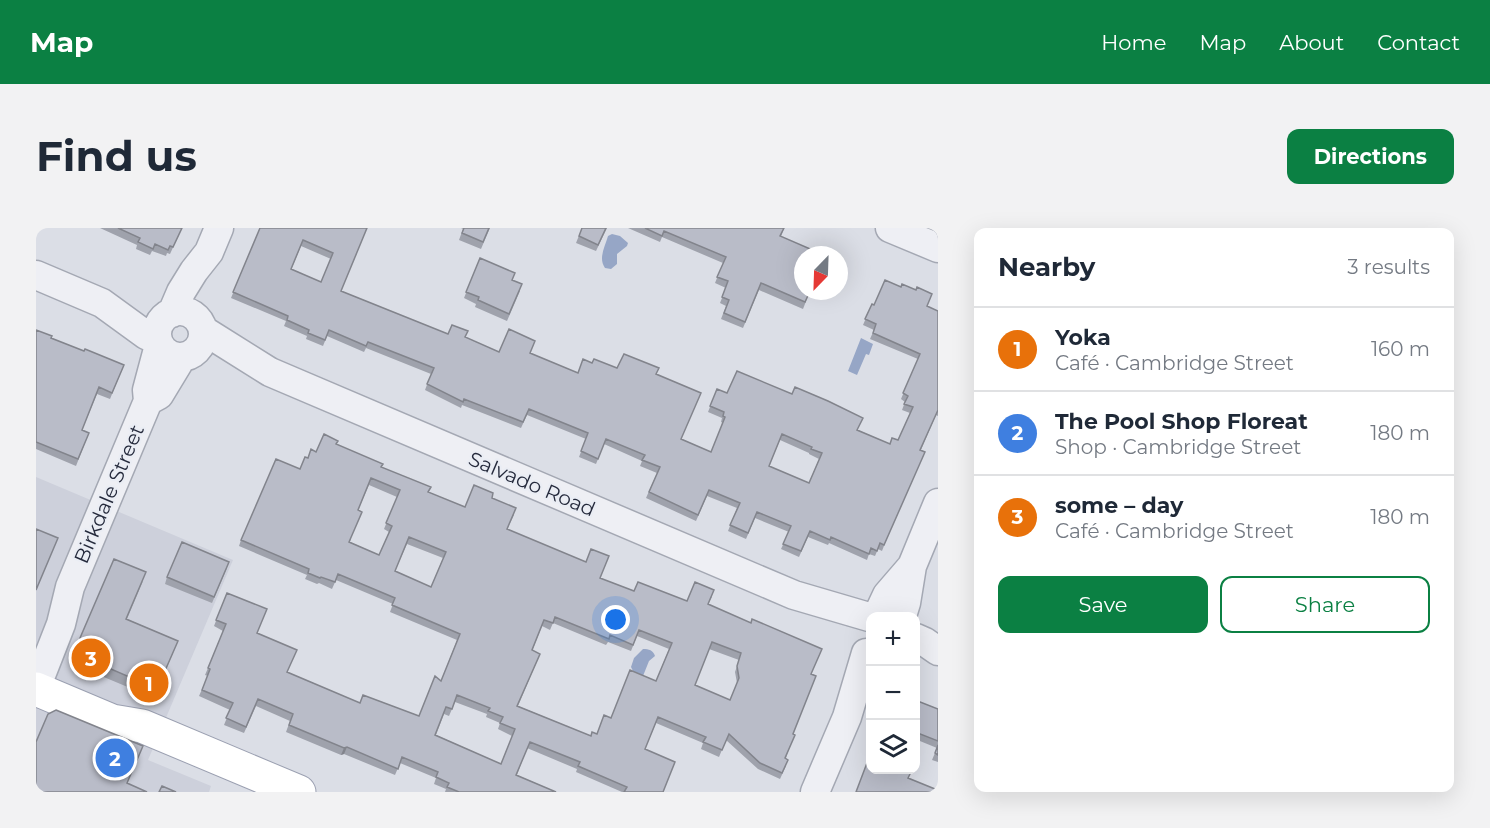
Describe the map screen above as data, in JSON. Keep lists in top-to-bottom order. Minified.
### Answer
{"streets":{"street":["Salvado Road","Birkdale Street"]},"crossings":[["Salvado Road","Birkdale Street"]],"north":"bottom left","page":{"header":"Map","nav":["Home","Map","About","Contact"],"buttons":["Directions",["Save","Share"]],"title":"Find us","heading":["Nearby","3 results"],"list":[{"mark":"1","name":"Yoka","note":"Café · Cambridge Street","value":"160 m"},{"mark":"2","name":"The Pool Shop Floreat","note":"Shop · Cambridge Street","value":"180 m"},{"mark":"3","name":"some – day","note":"Café · Cambridge Street","value":"180 m"}],"map_buttons":["+","−"],"pins":["3","1","2"]}}
